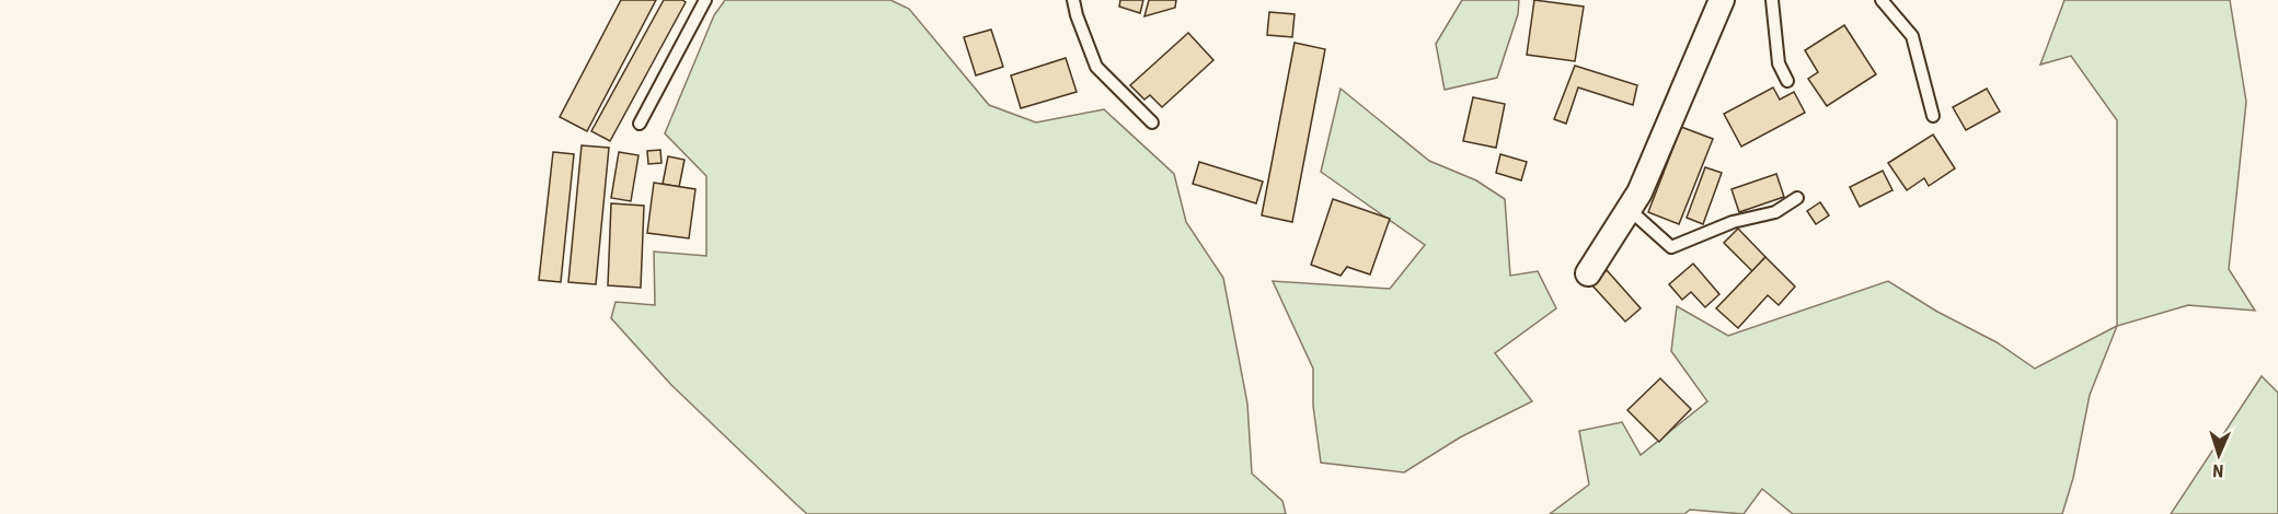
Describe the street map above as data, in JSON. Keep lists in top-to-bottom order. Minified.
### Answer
{"north":"bottom"}
